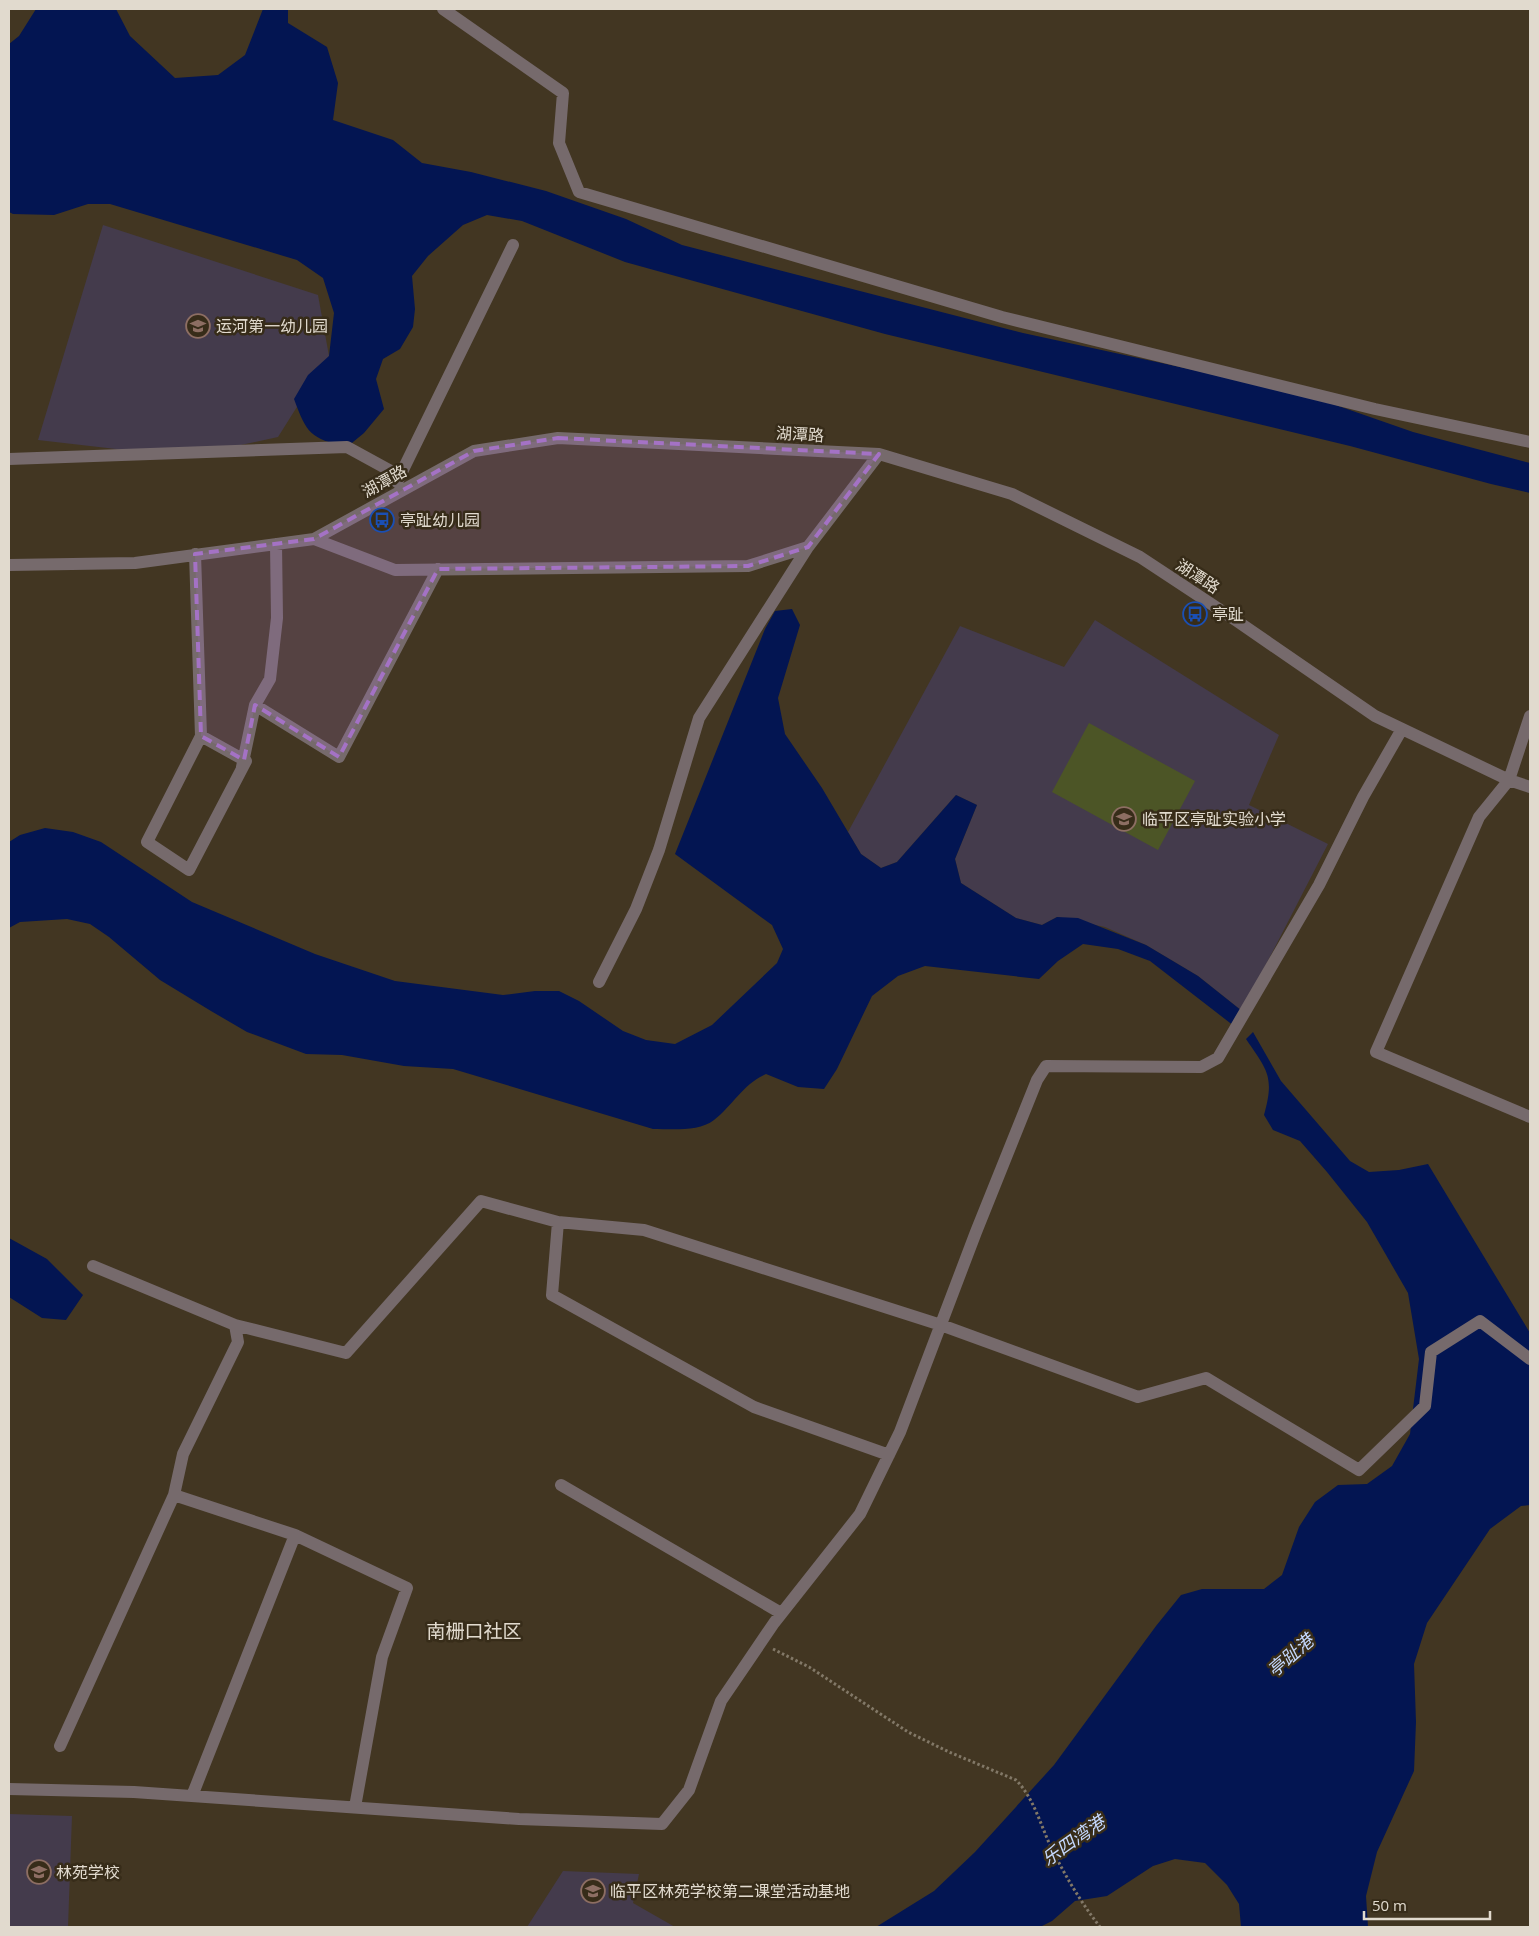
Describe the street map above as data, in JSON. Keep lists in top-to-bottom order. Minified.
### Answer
{"streets":{"street":["湖潭路"]},"districts":["南栅口社区"],"water":["亭趾港","乐四湾港"],"places":{"school or university":["运河第一幼儿园","临平区亭趾实验小学","林苑学校","临平区林苑学校第二课堂活动基地"],"bus stop":["亭趾幼儿园","亭趾"]},"scale_bar":"50 m"}
